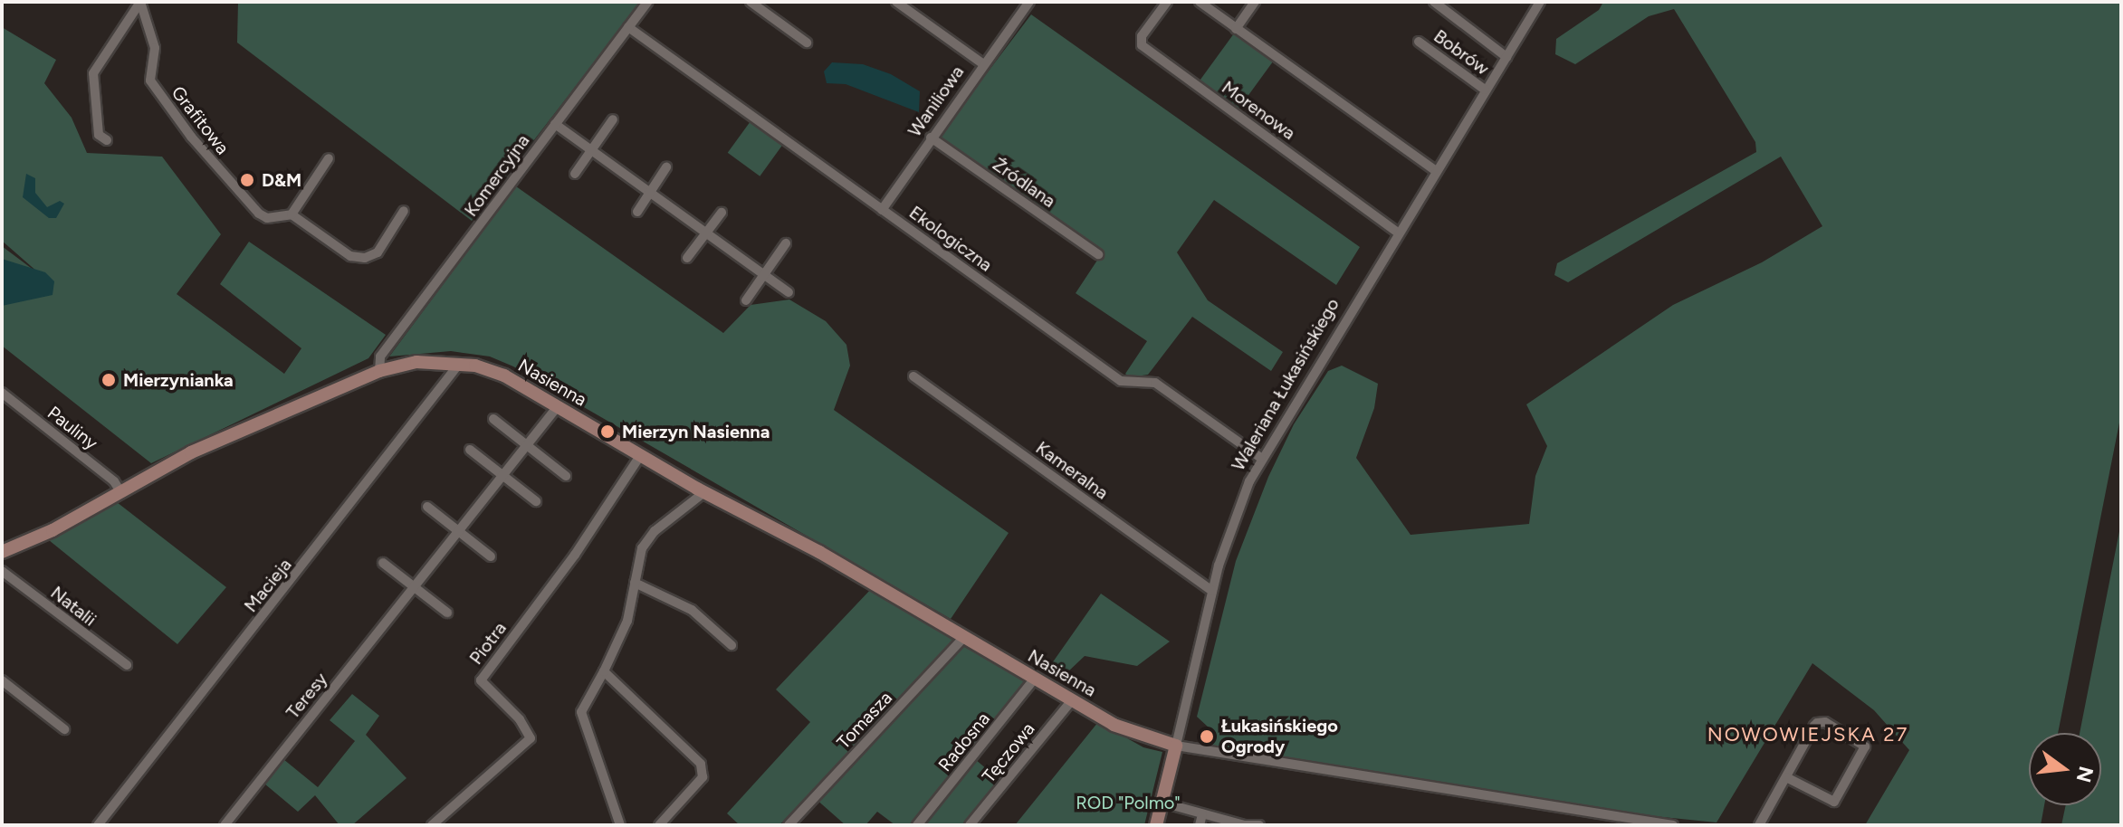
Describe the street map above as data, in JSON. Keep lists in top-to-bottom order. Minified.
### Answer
{"streets":{"street":["Bobrów","Waniliowa","Morenowa","Grafitowa","Komercyjna","Źródlana","Ekologiczna","Nasienna","Waleriana Łukasińskiego","Pauliny","Kameralna","Macieja","Natalii","Piotra","Teresy","Tomasza","Radosna","Tęczowa"]},"crossings":[["Bobrów","Waleriana Łukasińskiego"],["Waniliowa","Źródlana"],["Waniliowa","Ekologiczna"],["Morenowa","Waleriana Łukasińskiego"],["Komercyjna","Ekologiczna"],["Komercyjna","Nasienna"],["Ekologiczna","Waleriana Łukasińskiego"],["Nasienna","Waleriana Łukasińskiego"],["Nasienna","Pauliny"],["Nasienna","Macieja"],["Nasienna","Piotra"],["Nasienna","Teresy"],["Nasienna","Tomasza"],["Nasienna","Radosna"],["Nasienna","Tęczowa"],["Waleriana Łukasińskiego","Kameralna"]],"districts":["NOWOWIEJSKA 27"],"parks":["ROD \"Polmo\""],"places":["D&M","Mierzynianka","Mierzyn Nasienna","Łukasińskiego Ogrody"],"north":"right"}
